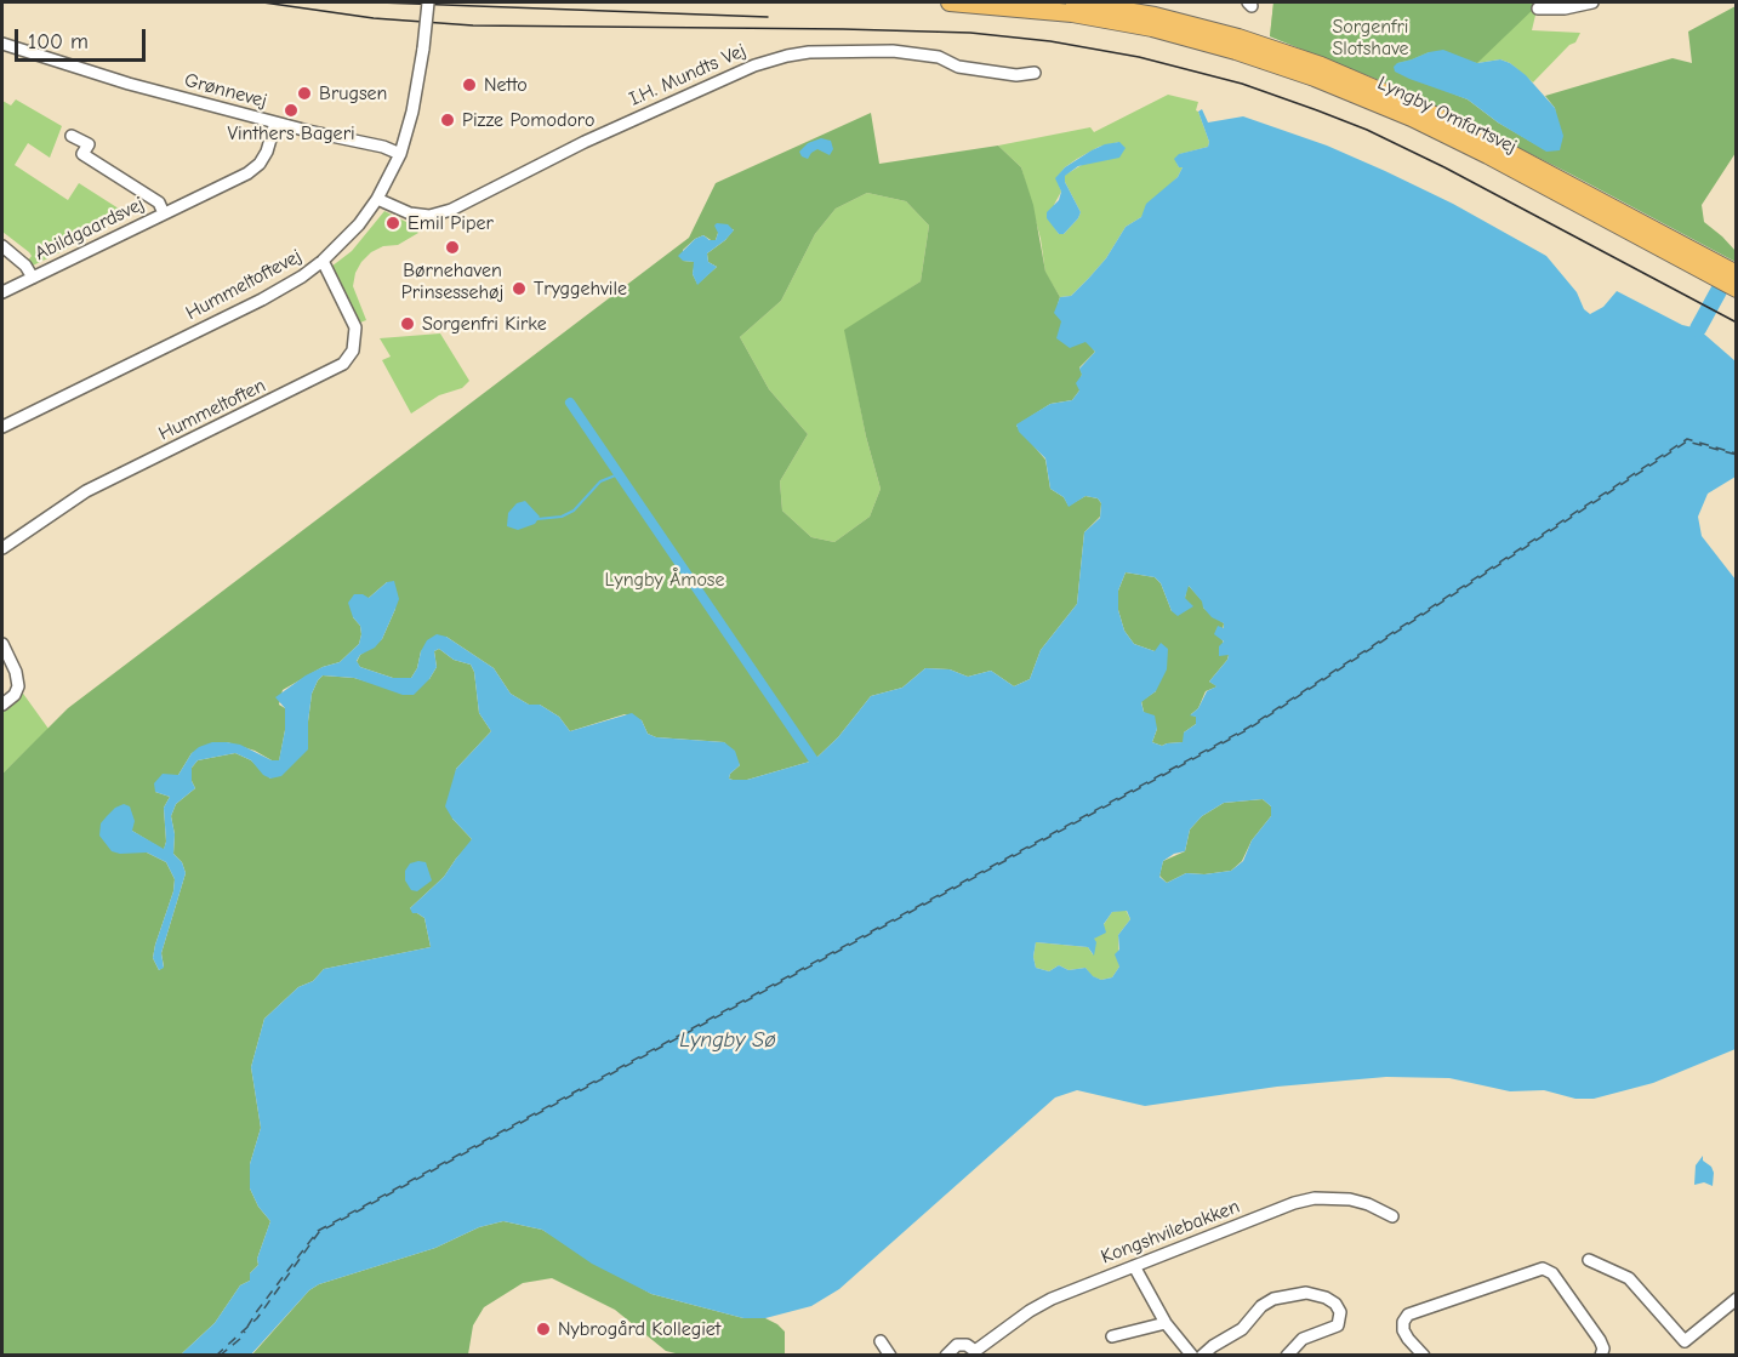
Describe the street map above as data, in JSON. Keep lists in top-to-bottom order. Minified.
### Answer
{"streets":{"highway":["Lyngby Omfartsvej"],"street":["I.H. Mundts Vej","Grønnevej","Abildgaardsvej","Hummeltoftevej","Hummeltoften","Kongshvilebakken"]},"crossings":[["I.H. Mundts Vej","Hummeltoftevej"],["Grønnevej","Abildgaardsvej"],["Grønnevej","Hummeltoftevej"],["Hummeltoftevej","Hummeltoften"]],"water":["Lyngby Sø"],"parks":["Sorgenfri Slotshave","Lyngby Åmose"],"places":["Netto","Brugsen","Vinthers Bageri","Pizze Pomodoro","Emil Piper","Børnehaven Prinsessehøj","Tryggehvile","Sorgenfri Kirke","Nybrogård Kollegiet"],"scale_bar":"100 m"}
